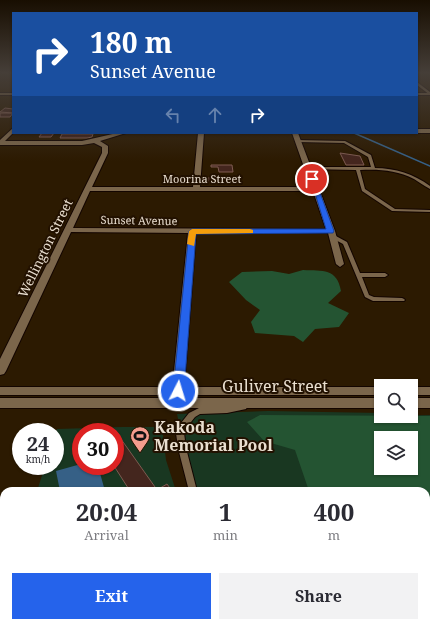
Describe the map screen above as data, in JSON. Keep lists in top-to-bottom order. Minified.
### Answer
{"streets":{"street":["Moorina Street","Sunset Avenue","Wellington Street","Guliver Street"]},"crossings":[["Moorina Street","Wellington Street"],["Sunset Avenue","Wellington Street"]],"places":{"sports":["Kakoda Memorial Pool"]},"page":{"turn":["180 m","Sunset Avenue"],"speed":"24 km/h","limit":"30","eta":["20:04","Arrival","1","min","400","m"],"buttons":["Exit","Share"]}}
